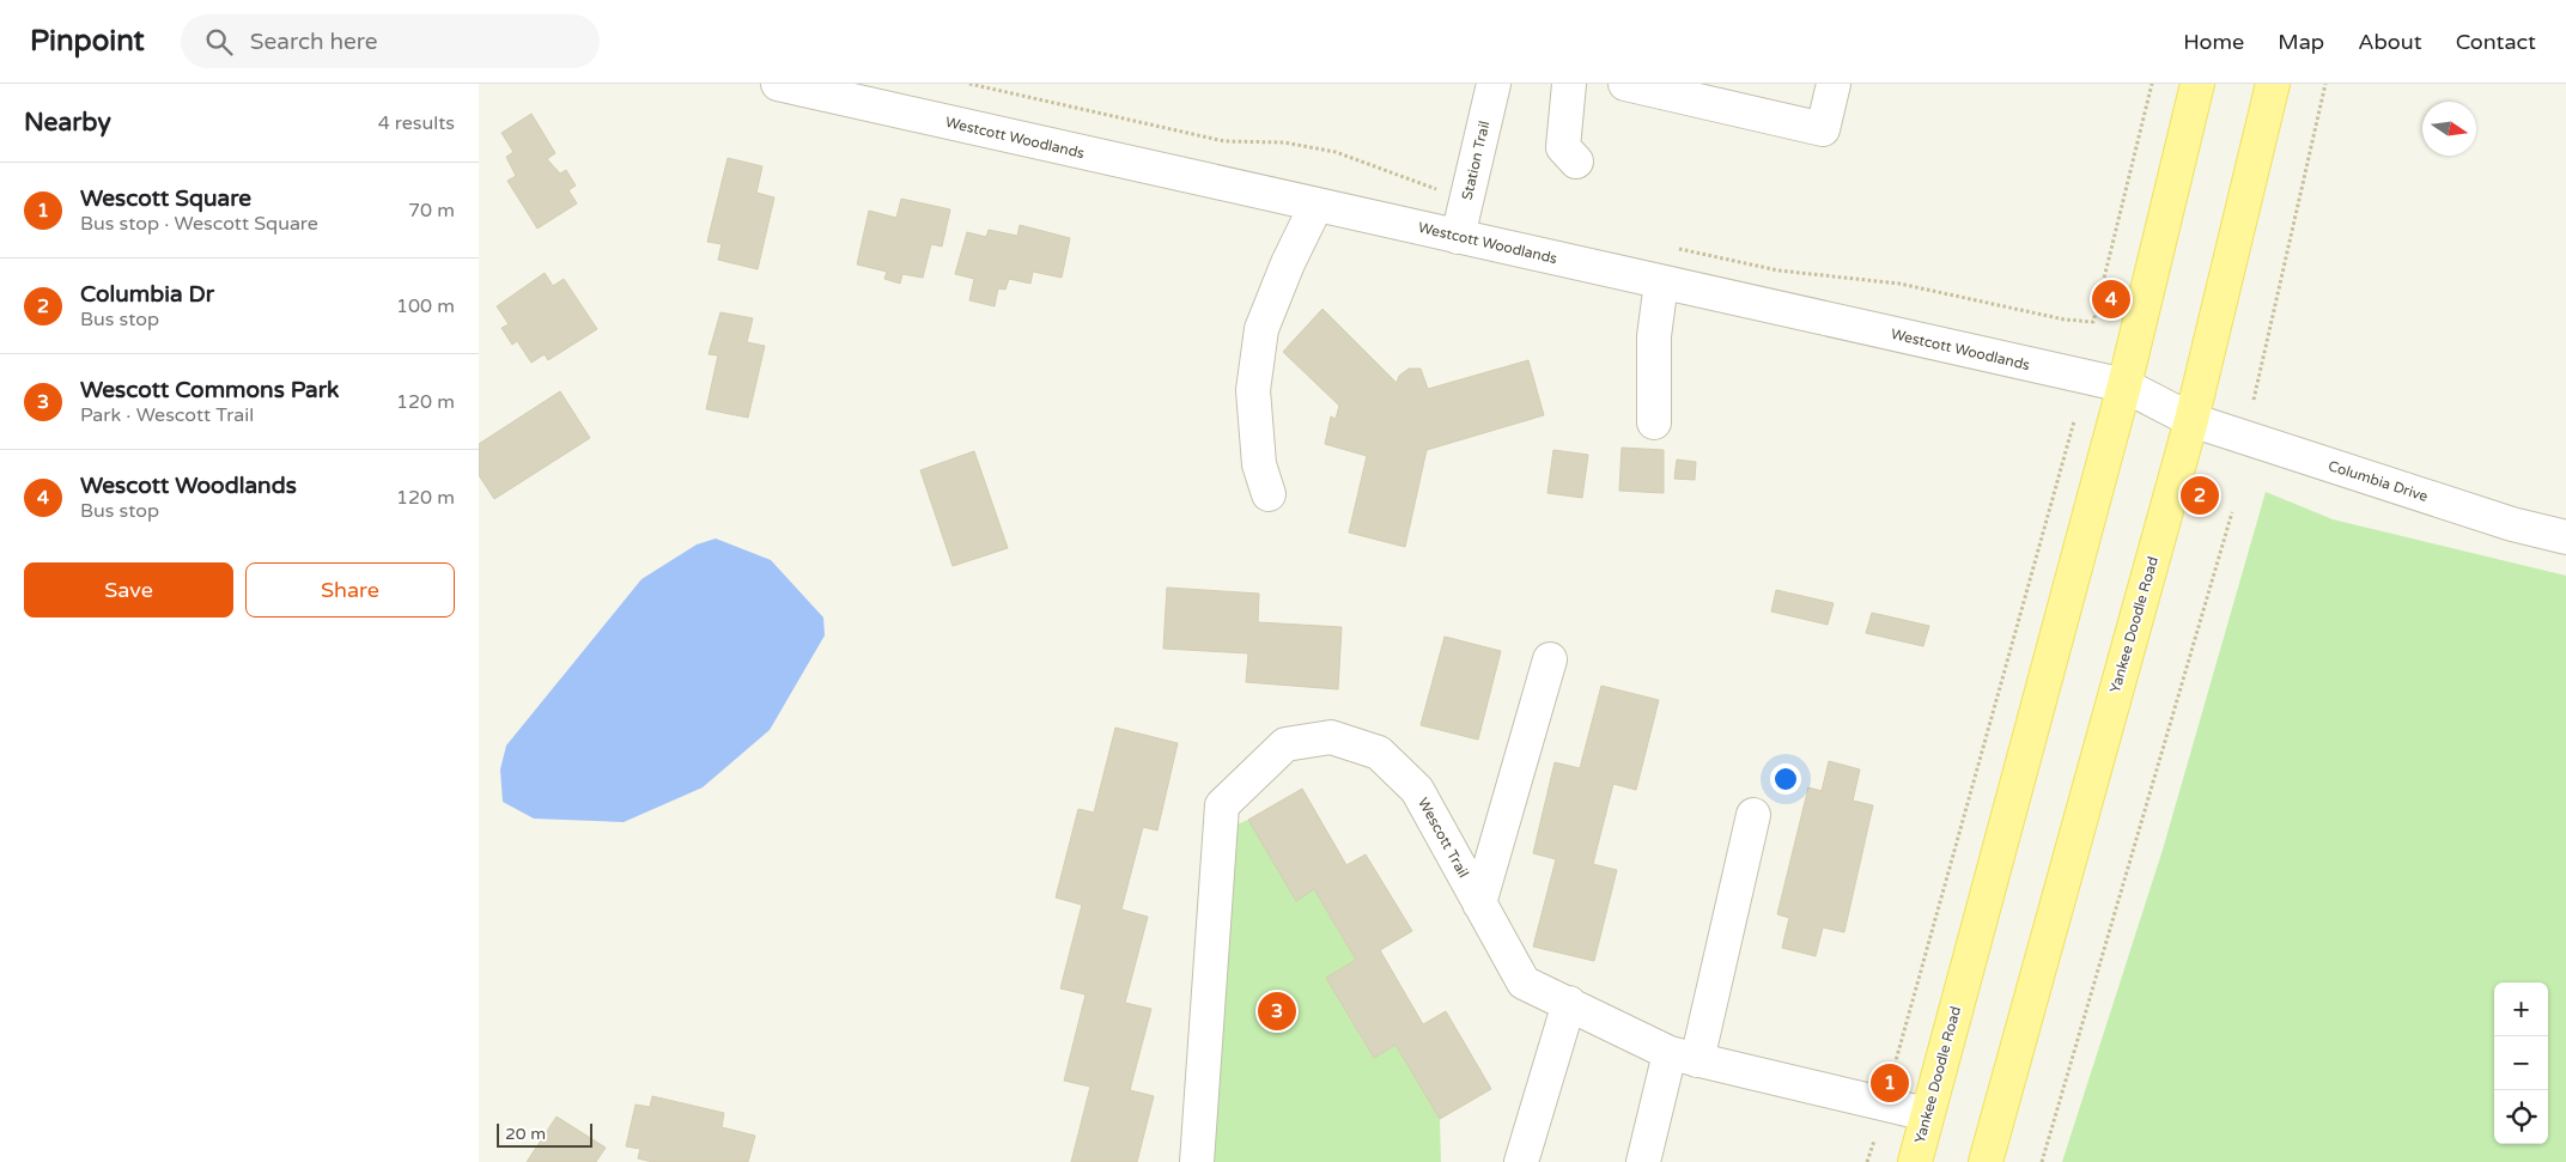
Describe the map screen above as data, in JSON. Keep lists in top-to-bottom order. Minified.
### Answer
{"streets":{"main road":["Yankee Doodle Road"],"street":["Westcott Woodlands","Station Trail","Columbia Drive","Wescott Trail"]},"crossings":[["Westcott Woodlands","Station Trail"],["Westcott Woodlands","Columbia Drive"],["Westcott Woodlands","Yankee Doodle Road"],["Columbia Drive","Yankee Doodle Road"],["Yankee Doodle Road","Wescott Trail"]],"scale_bar":"20 m","north":"right","page":{"header":"Pinpoint","search":"Search here","nav":["Home","Map","About","Contact"],"heading":["Nearby","4 results"],"list":[{"mark":"1","name":"Wescott Square","note":"Bus stop · Wescott Square","value":"70 m"},{"mark":"2","name":"Columbia Dr","note":"Bus stop","value":"100 m"},{"mark":"3","name":"Wescott Commons Park","note":"Park · Wescott Trail","value":"120 m"},{"mark":"4","name":"Wescott Woodlands","note":"Bus stop","value":"120 m"}],"pins":["4","2","3","1"],"buttons":["Save","Share"],"map_buttons":["+","−"],"scale":"20 m"}}
